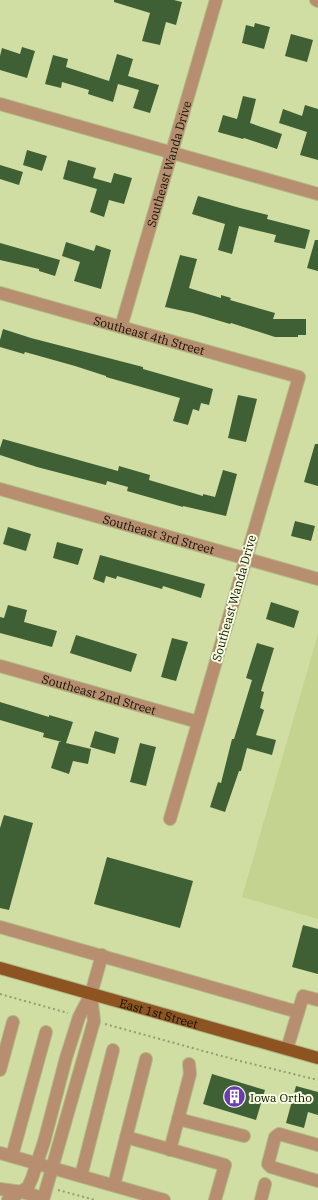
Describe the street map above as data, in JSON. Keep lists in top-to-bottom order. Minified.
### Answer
{"streets":{"main road":["East 1st Street"],"street":["Southeast Wanda Drive","Southeast 4th Street","Southeast 3rd Street","Southeast 2nd Street"]},"crossings":[["Southeast Wanda Drive","Southeast 4th Street"],["Southeast Wanda Drive","Southeast 3rd Street"],["Southeast Wanda Drive","Southeast 2nd Street"]],"places":{"building":["Iowa Ortho"]}}
